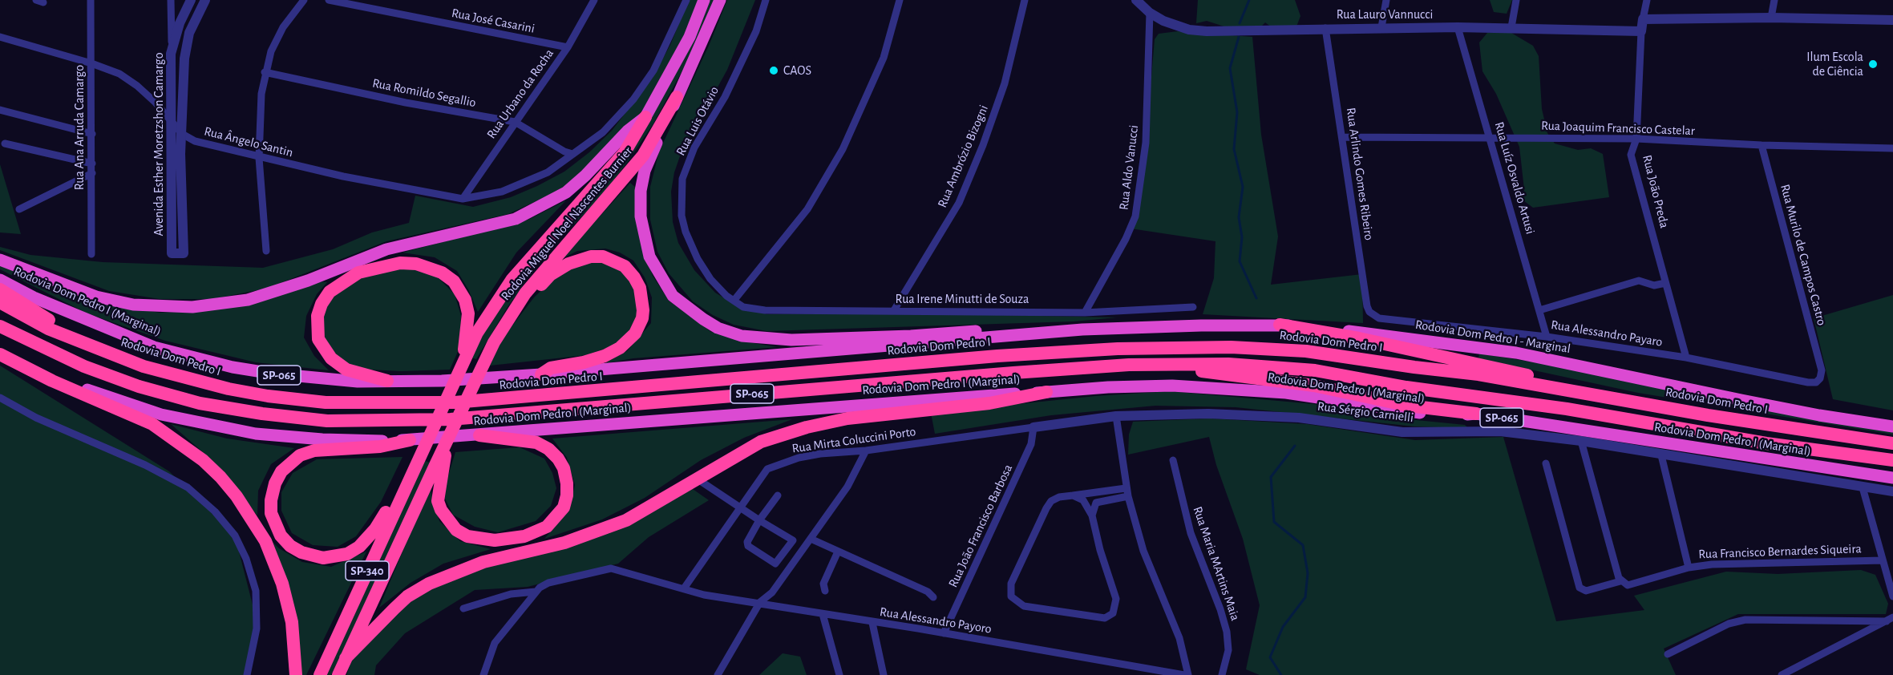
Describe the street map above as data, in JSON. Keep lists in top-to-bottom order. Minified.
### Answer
{"streets":{"highway":["Rodovia Miguel Noel Nascentes Burnier","Rodovia Dom Pedro I (Marginal)","Rodovia Dom Pedro I - Marginal","Rodovia Dom Pedro I","SP-065","SP-340"],"street":["Rua Lauro Vannucci","Rua José Casarini","Rua Romildo Segallio","Rua Urbano da Rocha","Rua Luis Otávio","Rua Ana Arruda Camargo","Rua Joaquim Francisco Castelar","Rua Ângelo Santin","Avenida Esther Moretzshon Camargo","Rua Ambrózio Bizogni","Rua Aldo Vanucci","Rua Arlindo Gomes Ribeiro","Rua Luíz Osvaldo Artusi","Rua João Preda","Rua Murilo de Campos Castro","Rua Irene Minutti de Souza","Rua Alessandro Payaro","Rua Sérgio Carnielli","Rua Mirta Coluccini Porto","Rua João Francisco Barbosa","Rua Francisco Bernardes Siqueira","Rua Maria MArtins Maia","Rua Alessandro Payoro"]},"crossings":[["Rua Lauro Vannucci","Rua Aldo Vanucci"],["Rua Lauro Vannucci","Rua Arlindo Gomes Ribeiro"],["Rua Lauro Vannucci","Rua Luíz Osvaldo Artusi"],["Rua Lauro Vannucci","Rua João Preda"],["Rua José Casarini","Rua Urbano da Rocha"],["Rua Romildo Segallio","Rua Urbano da Rocha"],["Rua Urbano da Rocha","Rua Ângelo Santin"],["Rua Luis Otávio","Rua Irene Minutti de Souza"],["Rua Ana Arruda Camargo","Rua Ângelo Santin"],["Rua Joaquim Francisco Castelar","Rua Arlindo Gomes Ribeiro"],["Rua Joaquim Francisco Castelar","Rua Luíz Osvaldo Artusi"],["Rua Joaquim Francisco Castelar","Rua João Preda"],["Rua Joaquim Francisco Castelar","Rua Murilo de Campos Castro"],["Rua Ângelo Santin","Avenida Esther Moretzshon Camargo"],["Rua Ambrózio Bizogni","Rua Irene Minutti de Souza"],["Rua Aldo Vanucci","Rua Irene Minutti de Souza"],["Rua Arlindo Gomes Ribeiro","Rua Alessandro Payaro"],["Rua Luíz Osvaldo Artusi","Rua Alessandro Payaro"],["Rua João Preda","Rua Alessandro Payaro"],["Rodovia Miguel Noel Nascentes Burnier","SP-065"],["Rodovia Miguel Noel Nascentes Burnier","SP-340"],["Rua Murilo de Campos Castro","Rua Alessandro Payaro"],["Rodovia Dom Pedro I (Marginal)","Rodovia Dom Pedro I - Marginal"],["Rodovia Dom Pedro I (Marginal)","SP-065"],["Rua Sérgio Carnielli","Rua Mirta Coluccini Porto"],["Rua Sérgio Carnielli","Rua João Francisco Barbosa"],["Rua Mirta Coluccini Porto","Rua João Francisco Barbosa"],["Rua Mirta Coluccini Porto","Rua Alessandro Payoro"],["Rua João Francisco Barbosa","Rua Alessandro Payoro"]],"places":["Ilum Escola de Ciência","CAOS"]}
